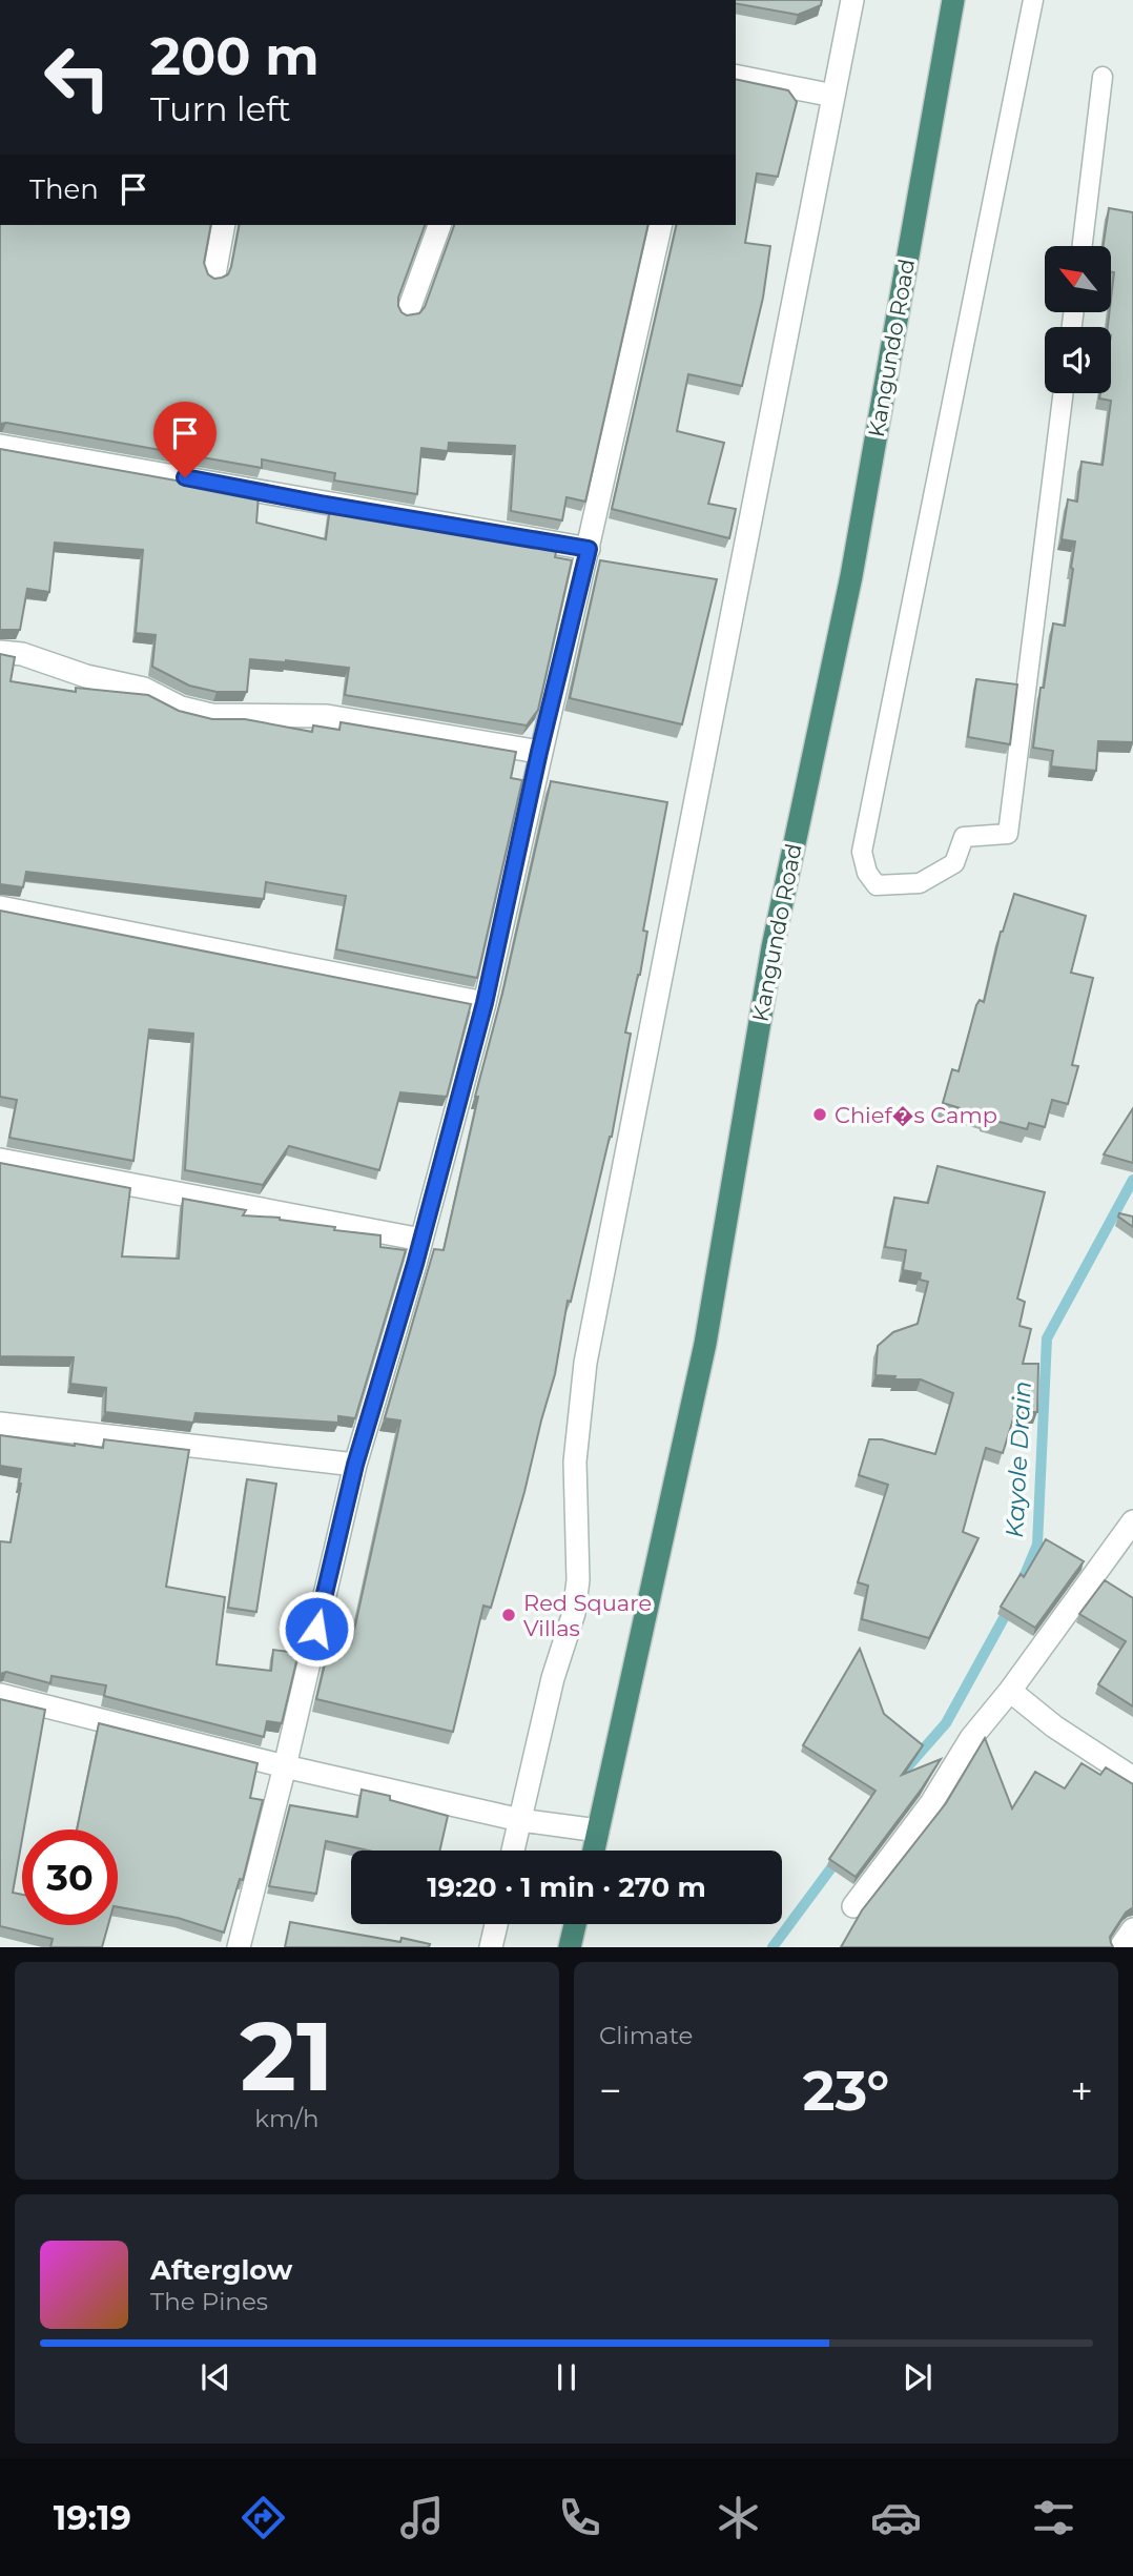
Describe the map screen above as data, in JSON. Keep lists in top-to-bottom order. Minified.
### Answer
{"streets":{"highway":["Kangundo Road"]},"water":["Kayole Drain"],"places":["Chief�s Camp","Red Square Villas"],"north":"top left","page":{"turn":["200 m","Turn left"],"then":"Then","limit":"30","trip":"19:20 · 1 min · 270 m","tile":[["21","km/h"],"Climate"],"heat":["−","23°","+"],"song":["Afterglow","The Pines"],"tabs":"19:19"}}
